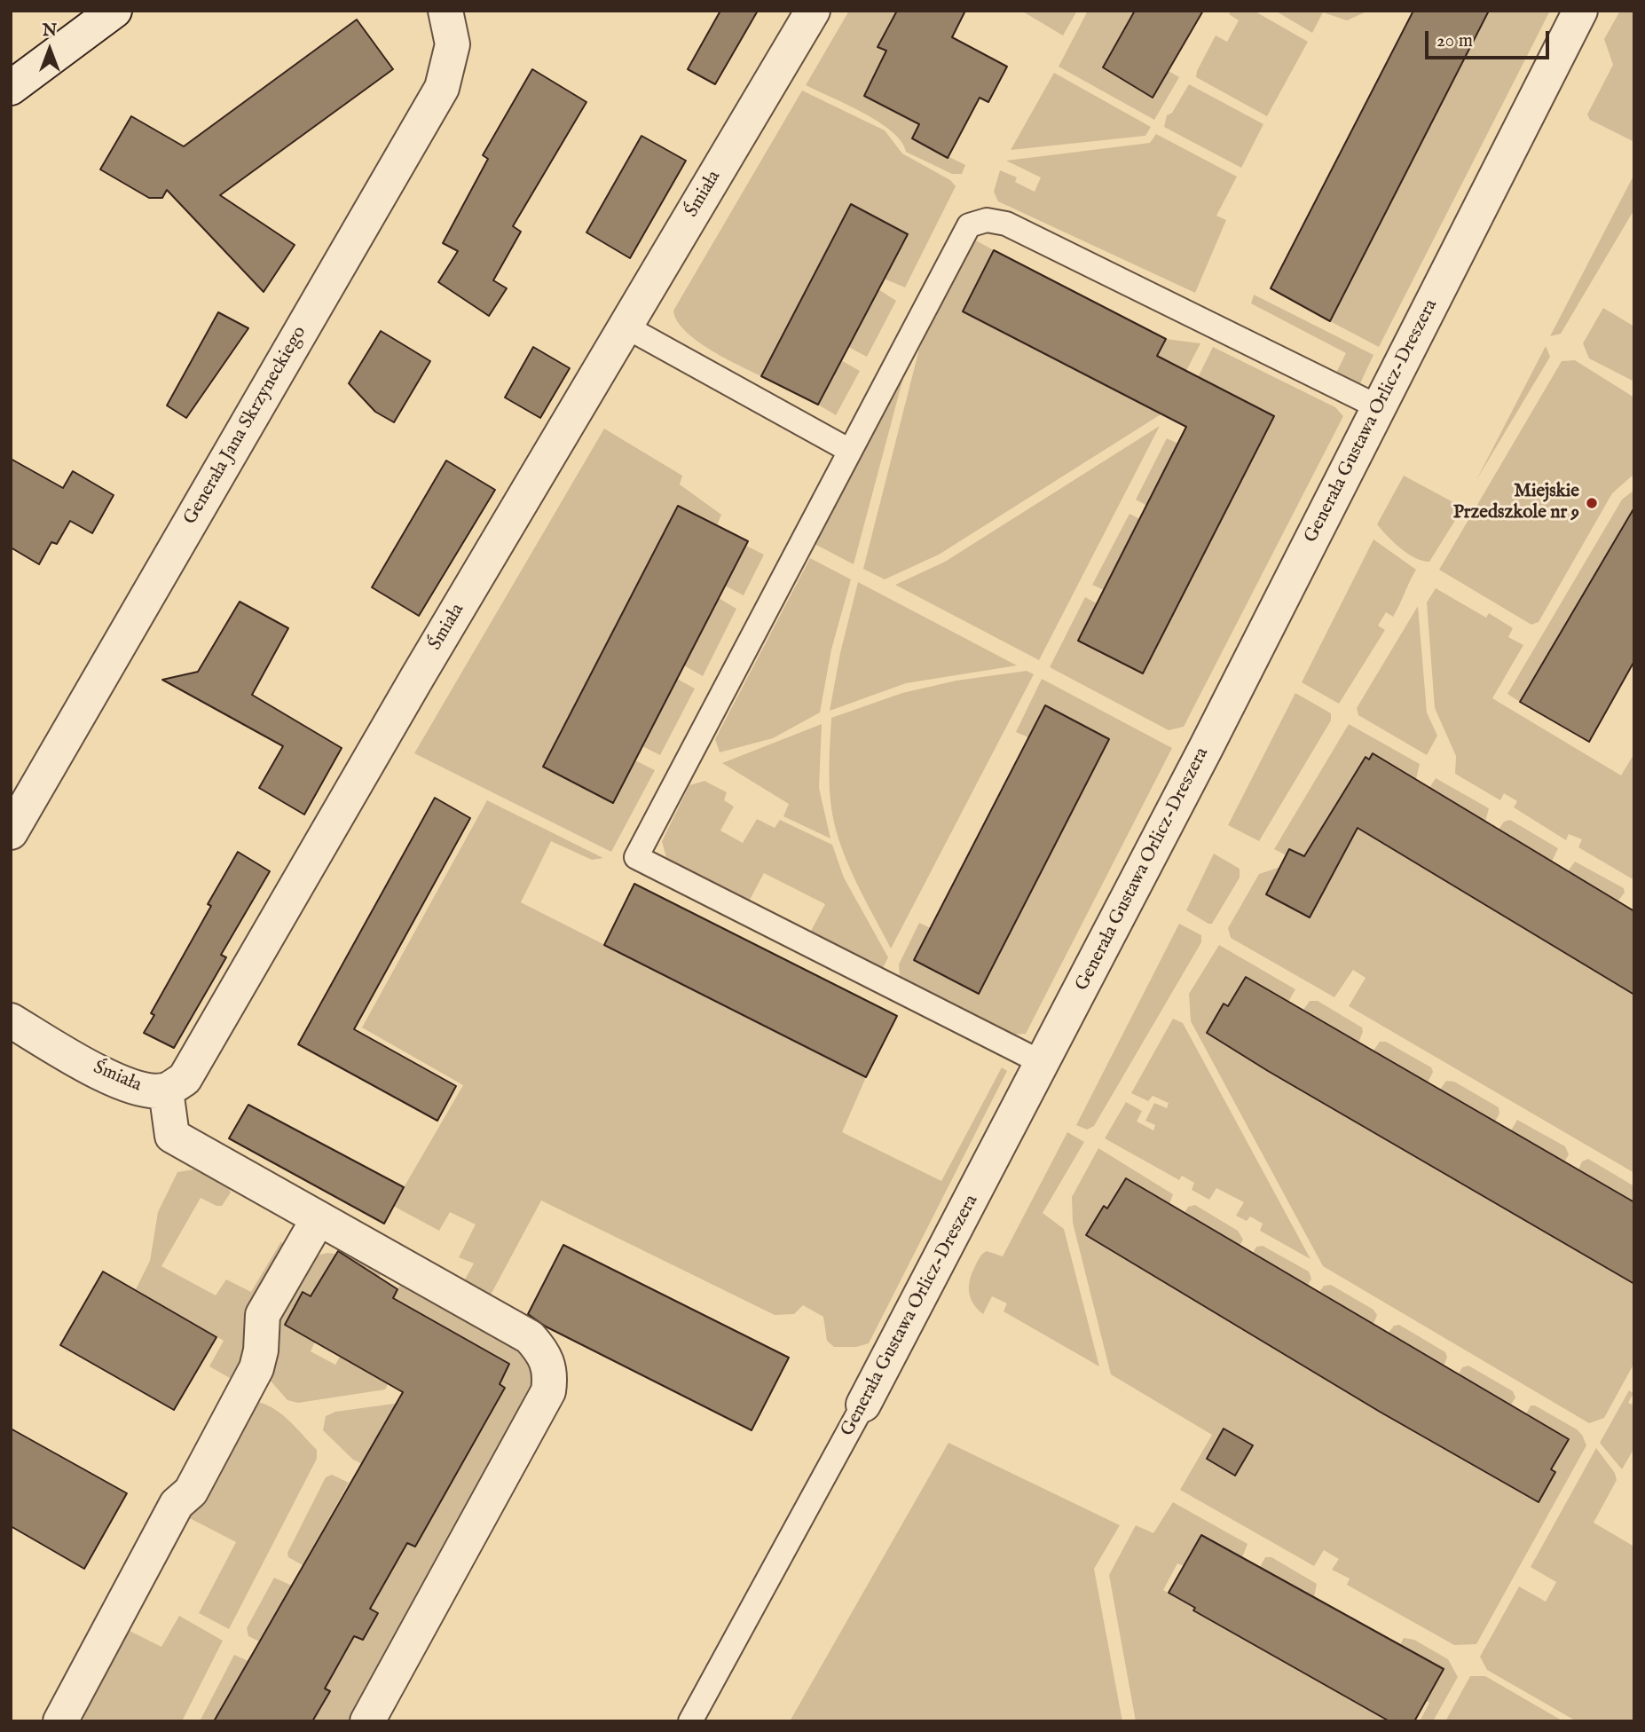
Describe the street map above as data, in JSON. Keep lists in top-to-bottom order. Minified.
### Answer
{"streets":{"street":["Śmiała","Generała Gustawa Orlicz-Dreszera","Generała Jana Skrzyneckiego"]},"places":["Miejskie Przedszkole nr 9"],"scale_bar":"20 m","north":"top"}
